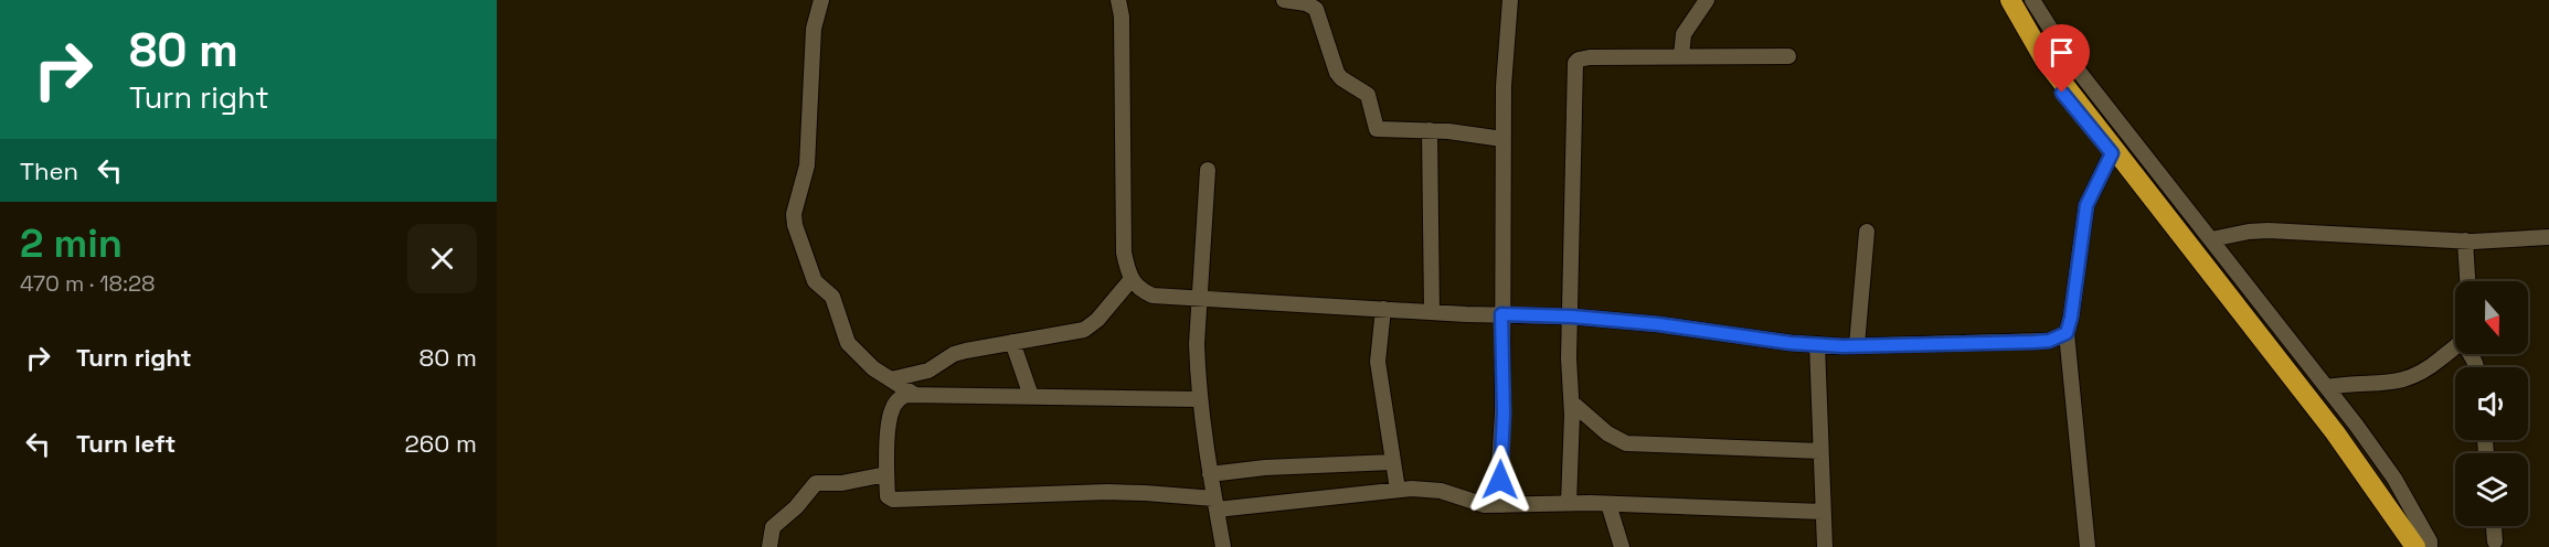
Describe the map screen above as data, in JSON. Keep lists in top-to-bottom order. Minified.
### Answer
{"north":"bottom","page":{"turn":["80 m","Turn right"],"then":"Then","heading":["2 min","470 m · 18:28"],"list":[{"name":"Turn right","value":"80 m"},{"name":"Turn left","value":"260 m"}]}}
